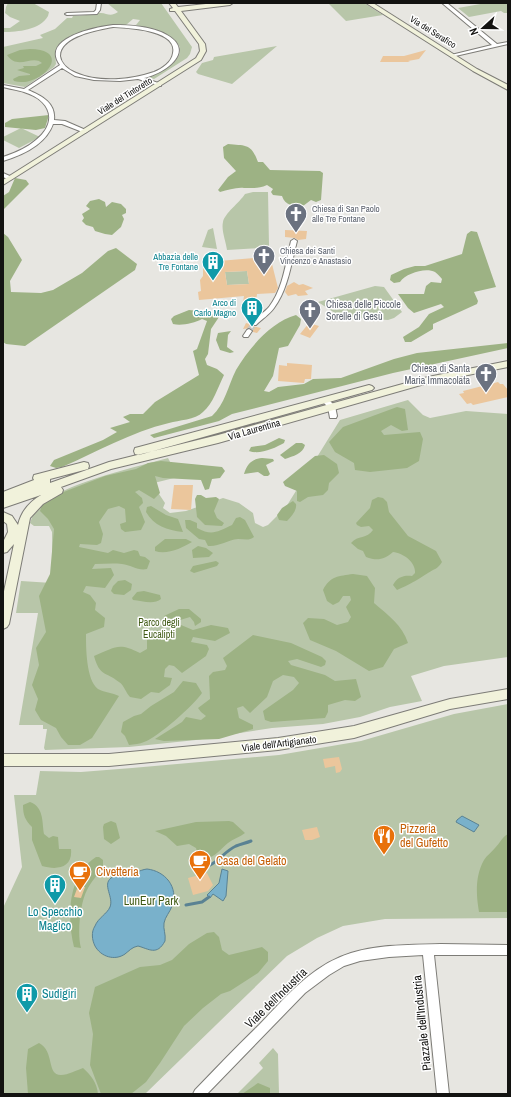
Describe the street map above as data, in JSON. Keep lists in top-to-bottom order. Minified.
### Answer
{"streets":{"main road":["Via del Serafico","Viale del Tintoretto","Via Laurentina","Viale dell'Artigianato"],"street":["Viale dell'Industria","Piazzale dell'Industria"]},"crossings":[["Viale dell'Industria","Piazzale dell'Industria"]],"parks":["Parco degli Eucalipti","LunEur Park"],"places":{"church":["Chiesa di San Paolo alle Tre Fontane","Chiesa dei Santi Vincenzo e Anastasio","Chiesa delle Piccole Sorelle di Gesù","Chiesa di Santa Maria Immacolata"],"building":["Abbazia delle Tre Fontane","Arco di Carlo Magno","Lo Specchio Magico","Sudigiri"],"restaurant":["Pizzeria del Gufetto"],"cafe":["Casa del Gelato","Civetteria"]},"north":"left"}
